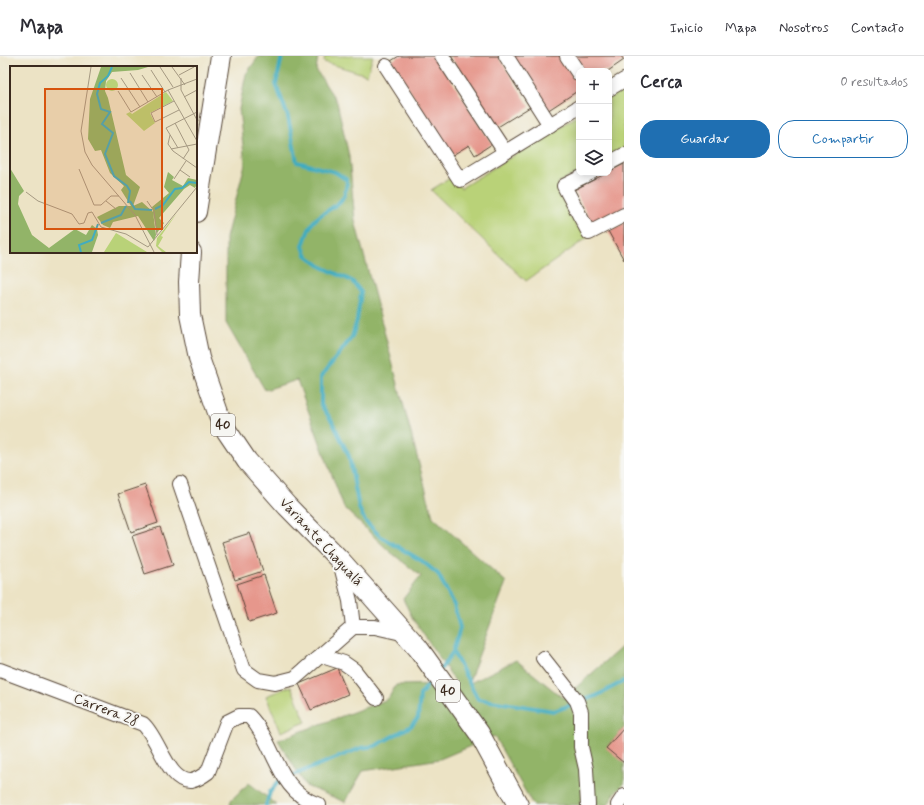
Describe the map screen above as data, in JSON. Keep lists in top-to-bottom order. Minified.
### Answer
{"streets":{"highway":["40","Variante Chagualá"],"street":["Carrera 28"]},"page":{"header":"Mapa","nav":["Inicio","Mapa","Nosotros","Contacto"],"heading":["Cerca","0 resultados"],"map_buttons":["+","−"],"buttons":["Guardar","Compartir"]}}
